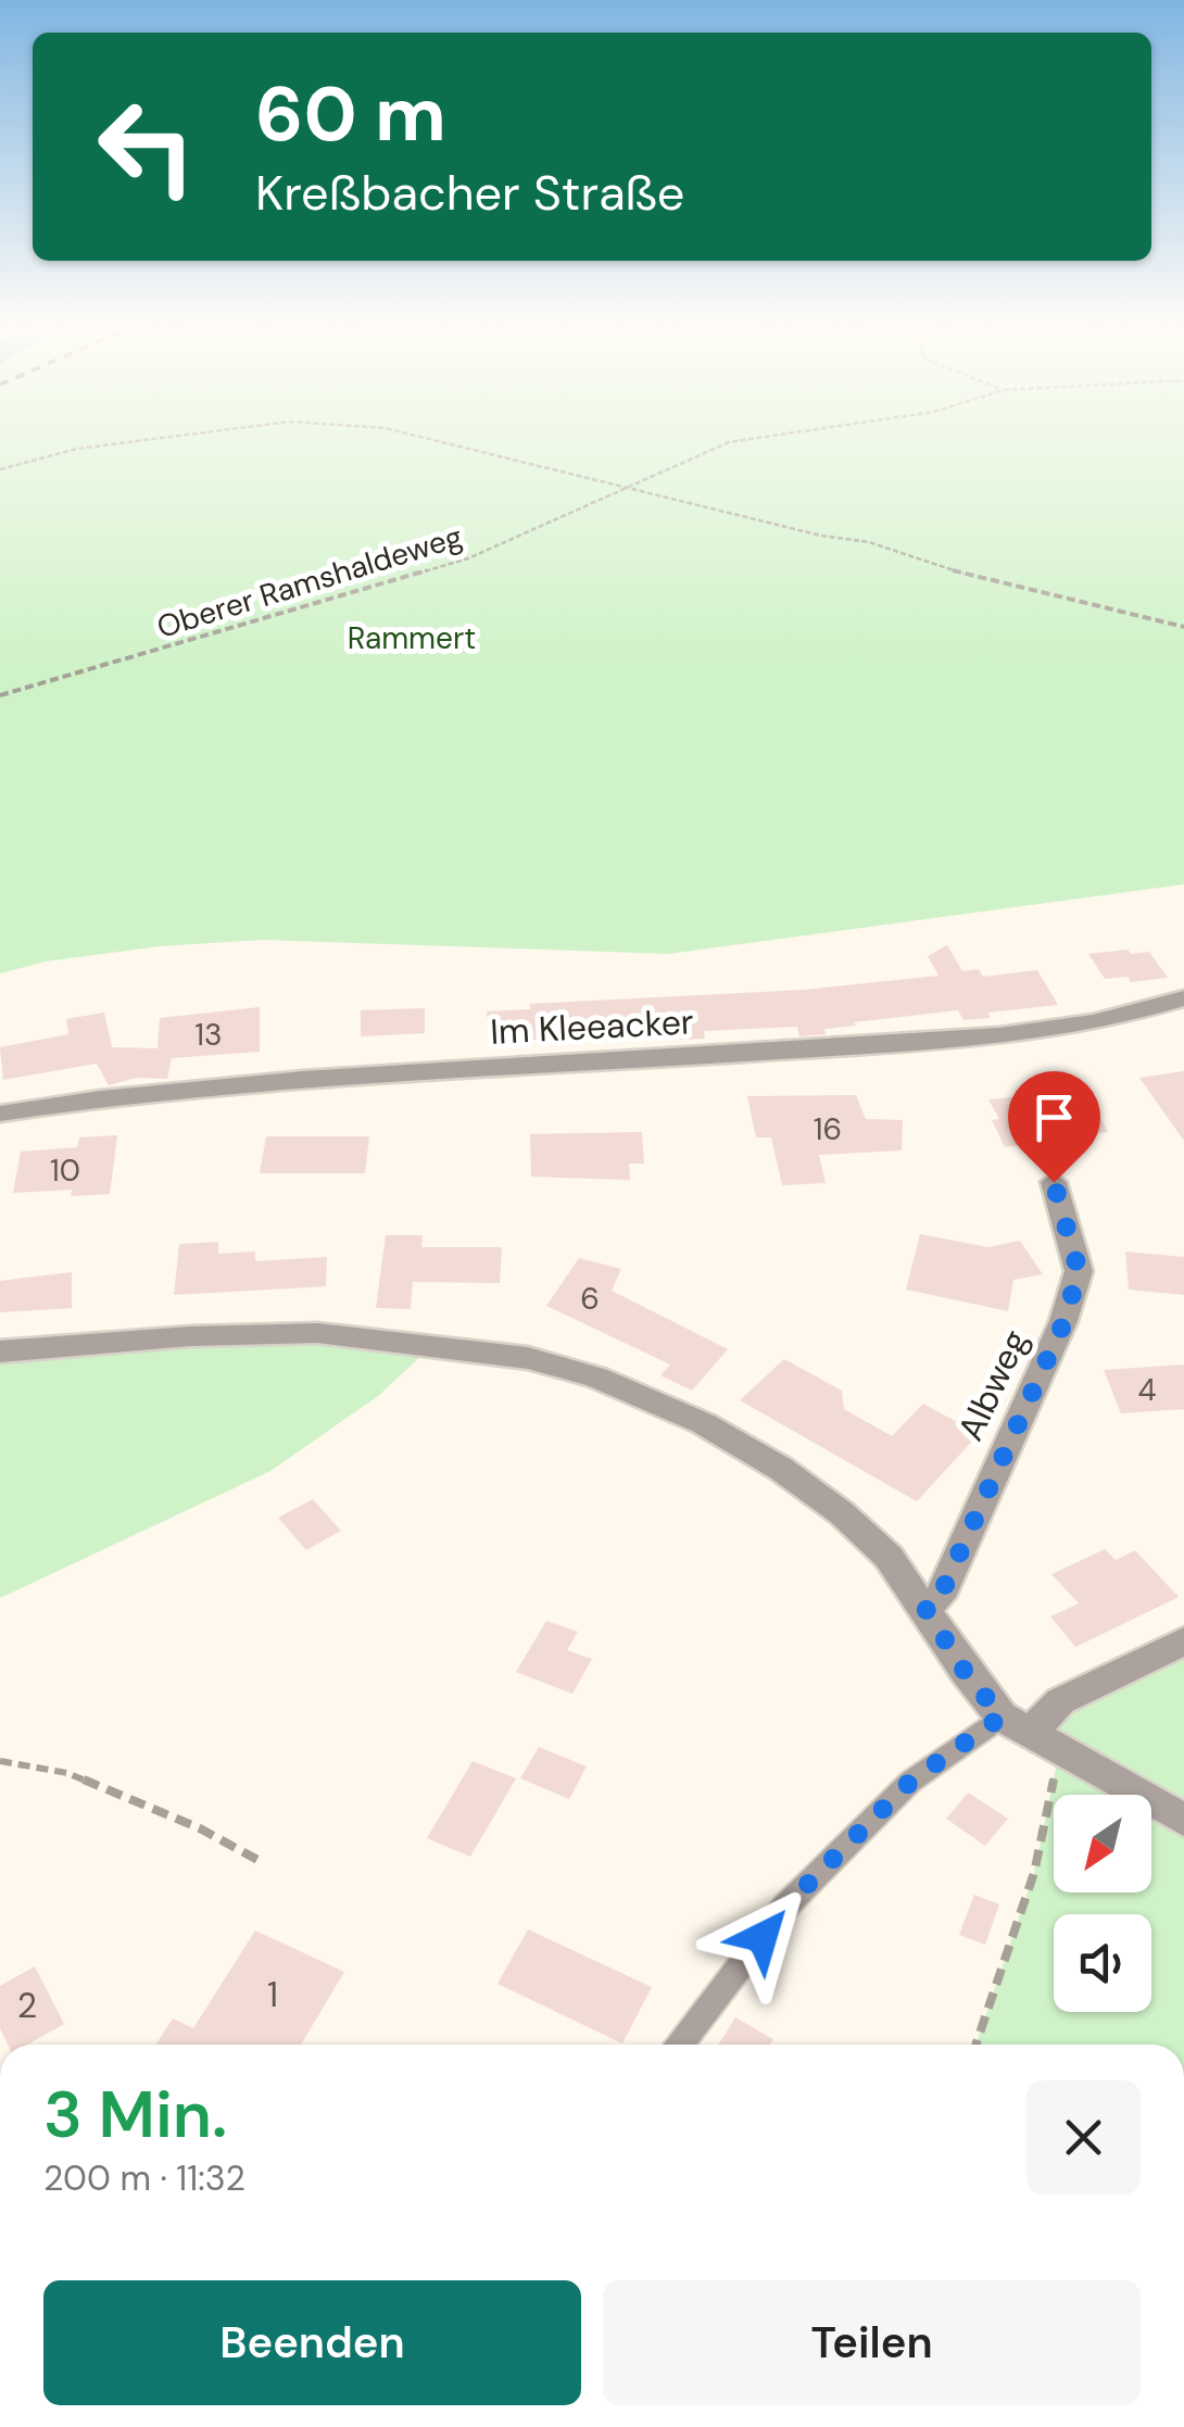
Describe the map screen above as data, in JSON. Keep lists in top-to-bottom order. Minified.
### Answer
{"streets":{"street":["Im Kleeacker","Albweg"],"path":["Oberer Ramshaldeweg"]},"parks":["Rammert"],"house_numbers":["13","16","10","6","4","1","2"],"north":"bottom left","page":{"turn":["60 m","Kreßbacher Straße"],"heading":["3 Min.","200 m · 11:32"],"buttons":["Beenden","Teilen"]}}
